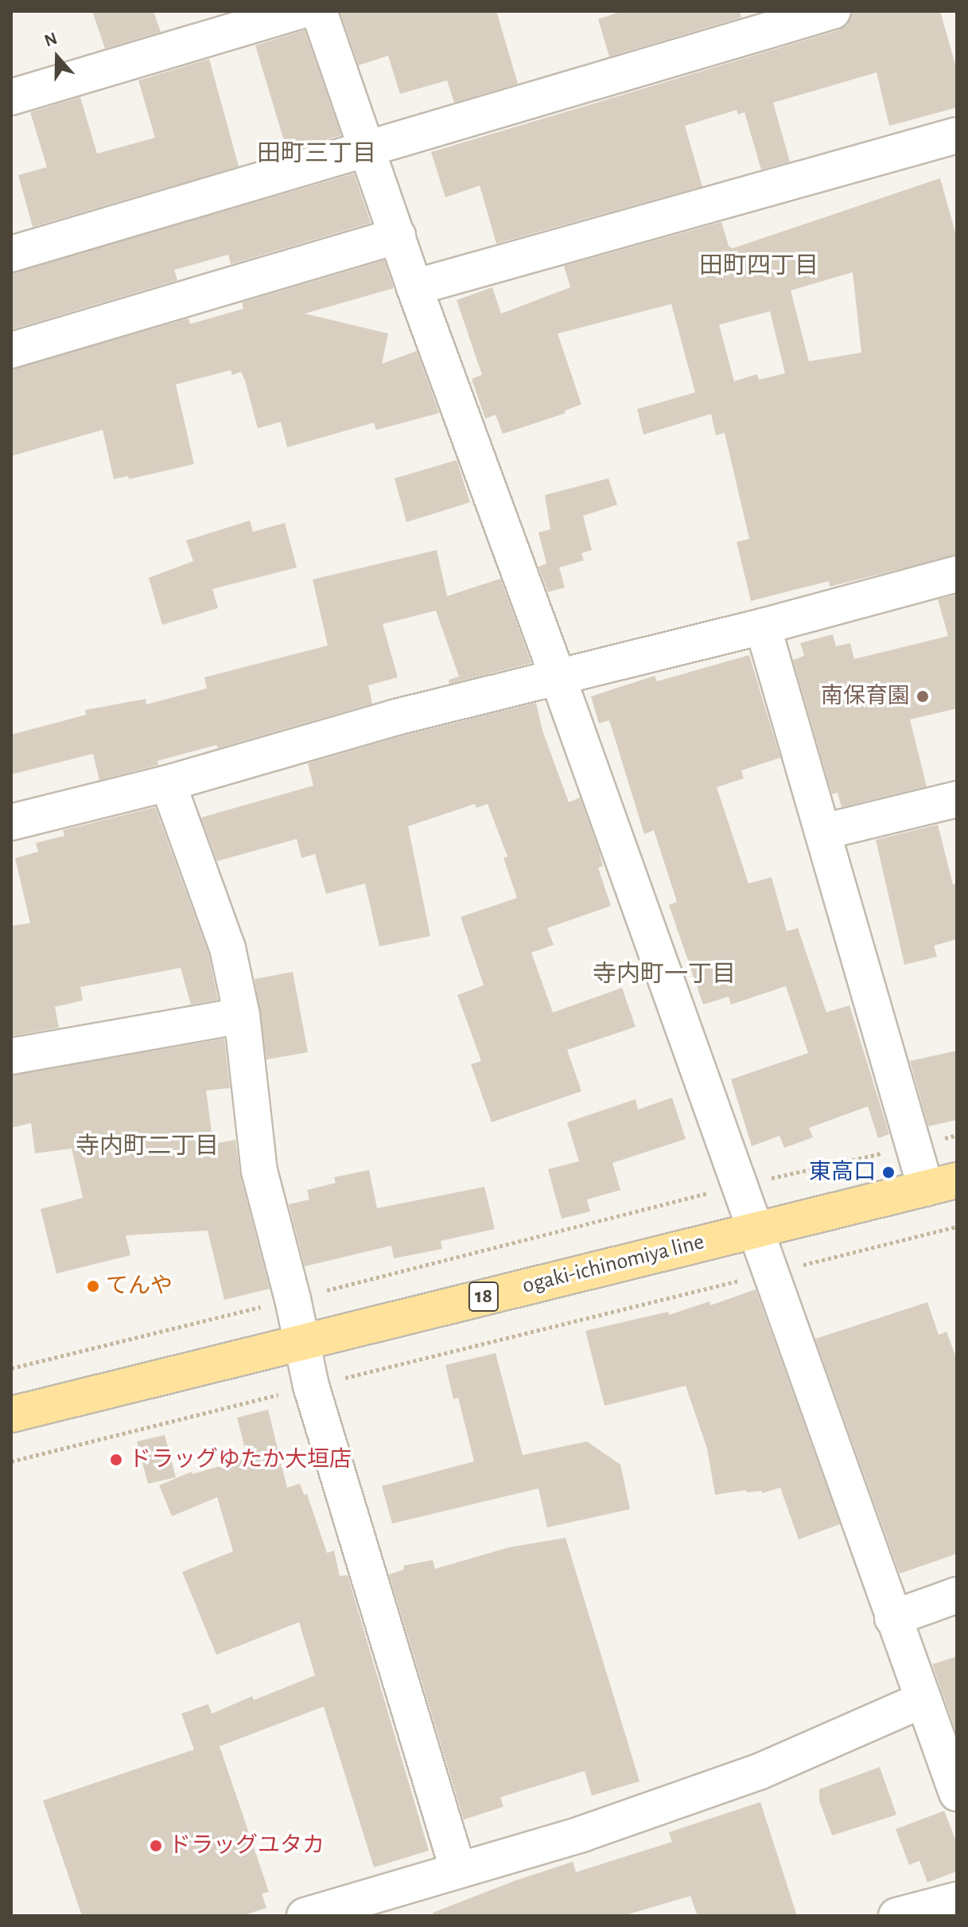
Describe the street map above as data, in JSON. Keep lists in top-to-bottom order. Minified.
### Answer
{"streets":{"main road":["ogaki-ichinomiya line","18"]},"districts":["田町三丁目","田町四丁目","寺内町一丁目","寺内町二丁目"],"places":["南保育園","東高口","てんや","ドラッグゆたか大垣店","ドラッグユタカ"],"north":"top"}
